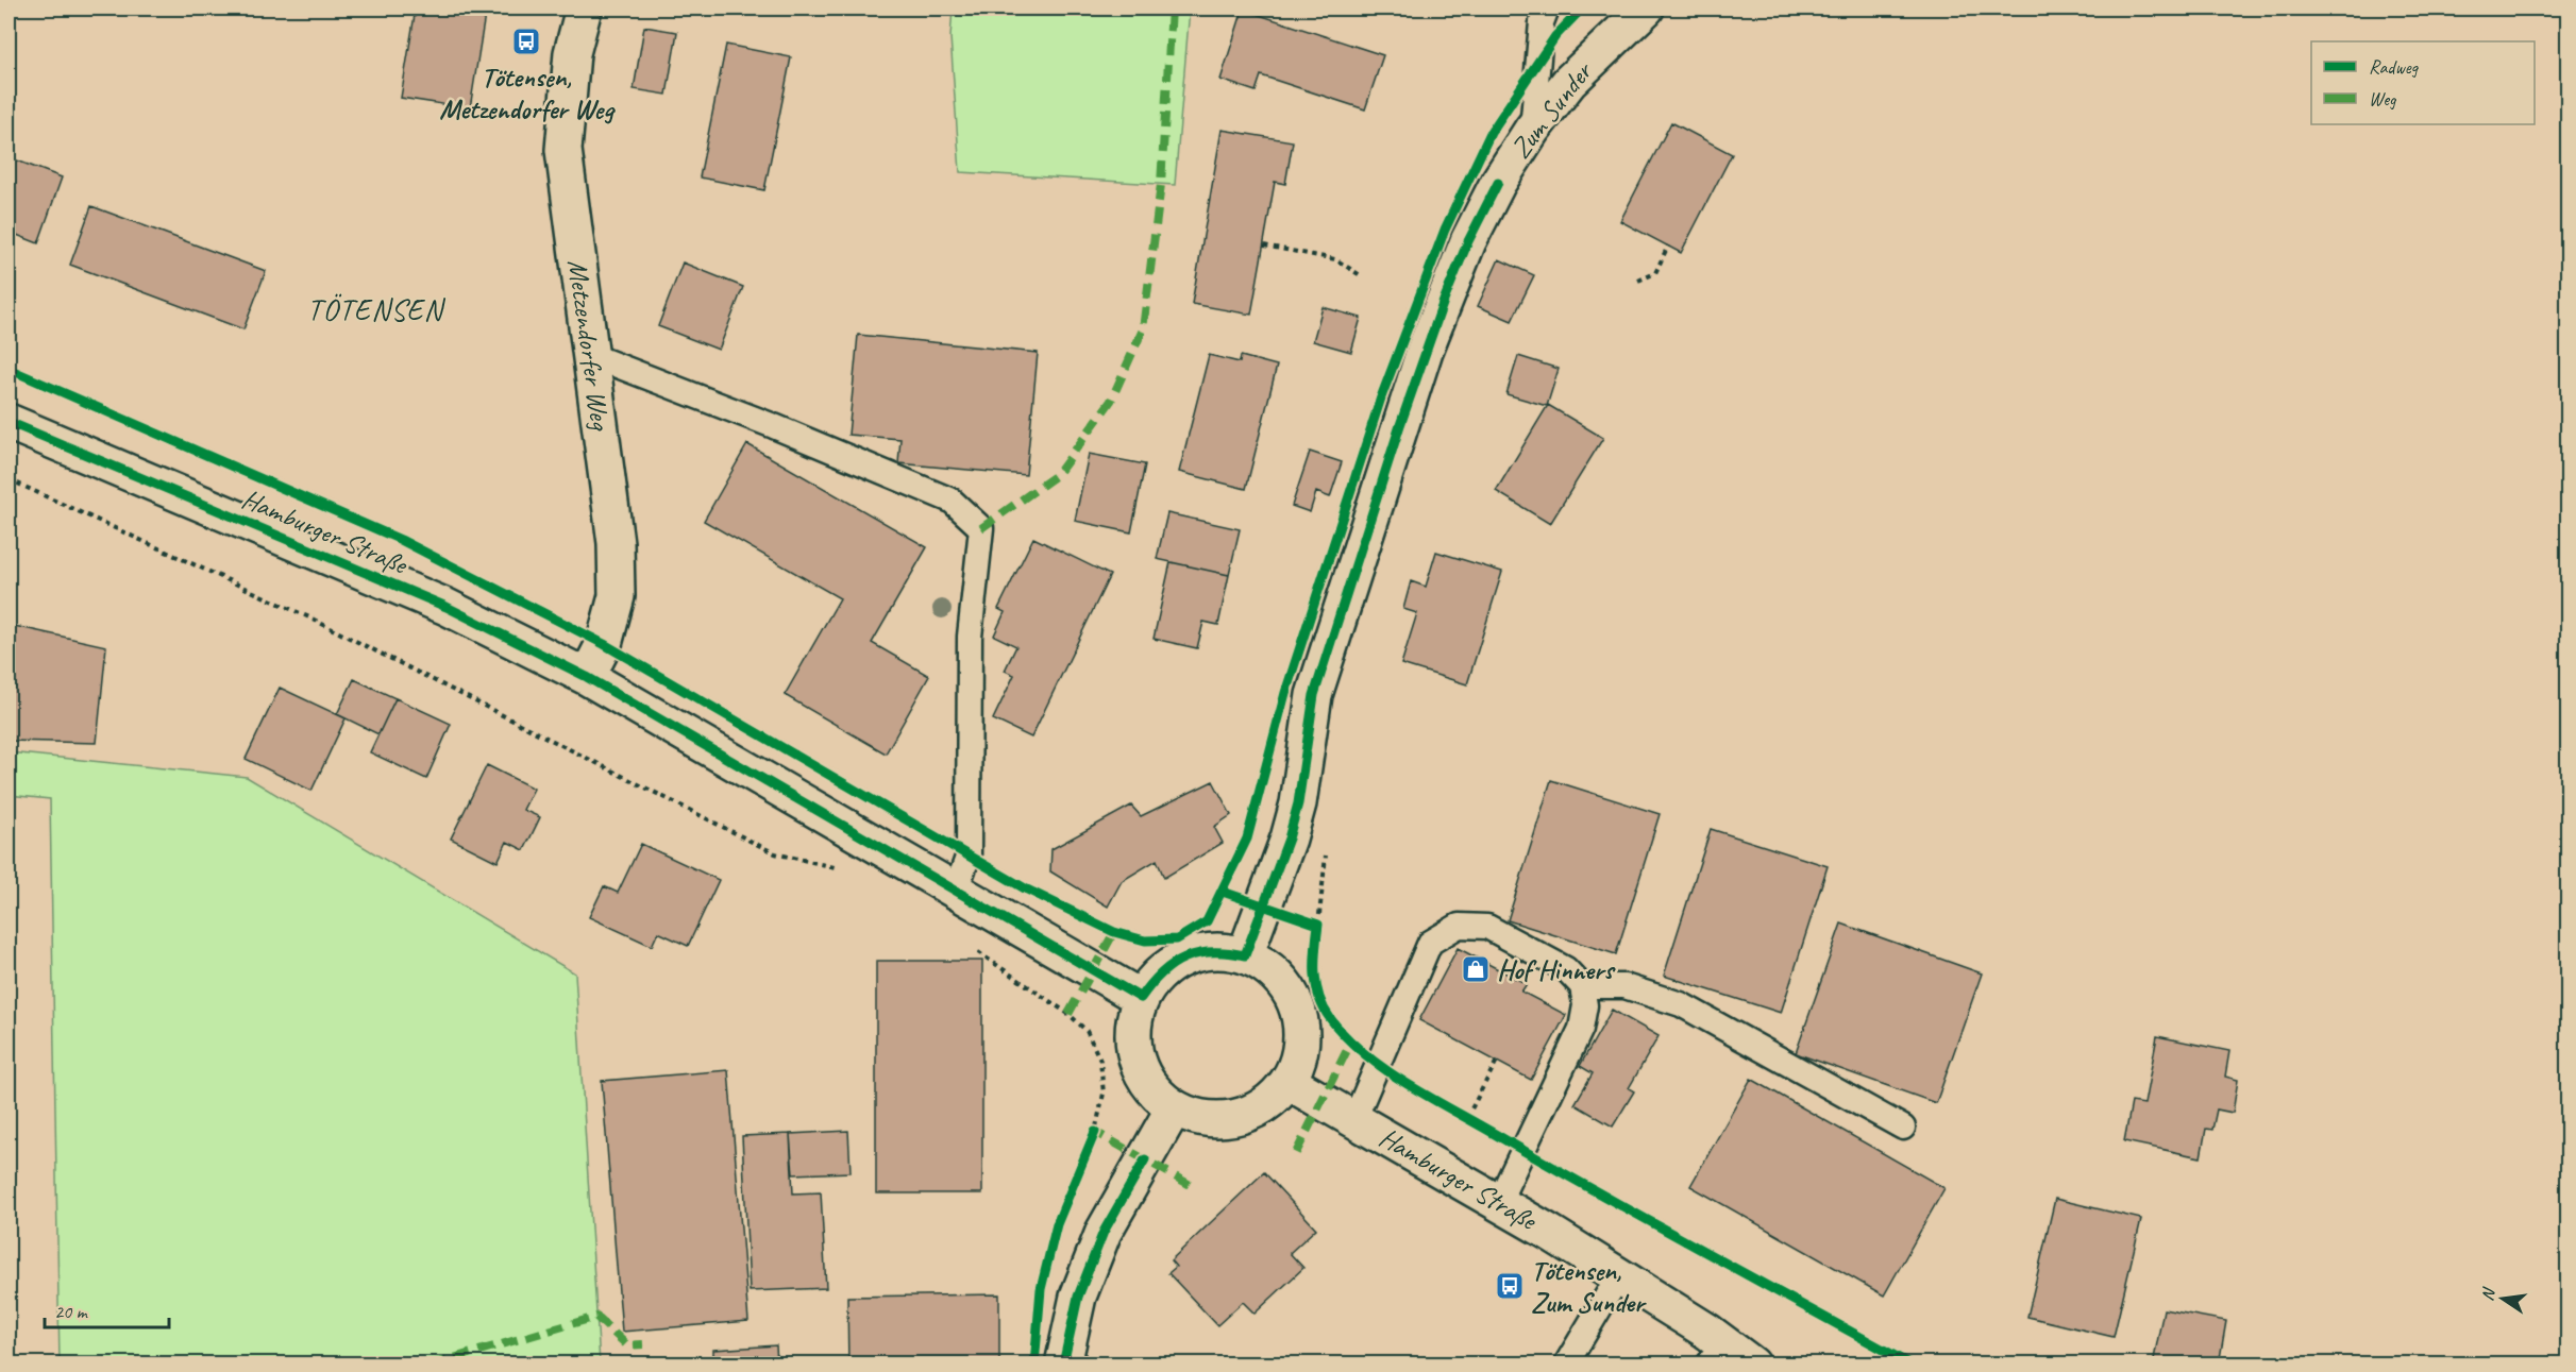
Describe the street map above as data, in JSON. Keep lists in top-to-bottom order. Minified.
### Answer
{"streets":{"main road":["Zum Sunder","Metzendorfer Weg","Hamburger Straße"]},"crossings":[["Zum Sunder","Hamburger Straße"],["Metzendorfer Weg","Hamburger Straße"]],"districts":["TÖTENSEN"],"places":{"bus stop":["Tötensen, Metzendorfer Weg","Tötensen, Zum Sunder"],"shop":["Hof Hinners"]},"legend":["Radweg","Weg"],"scale_bar":"20 m","north":"left"}
